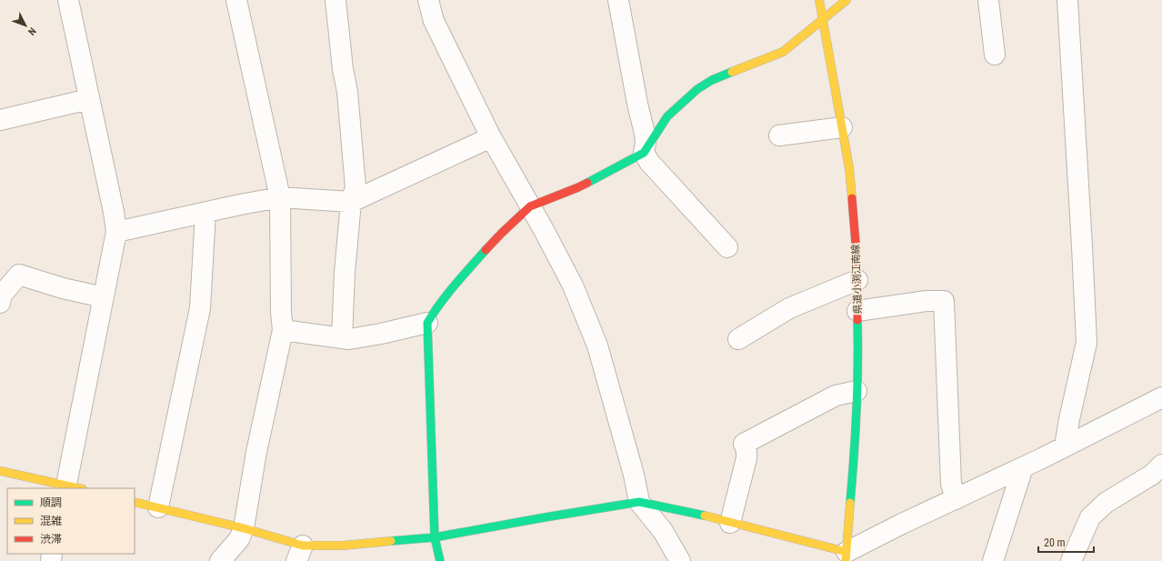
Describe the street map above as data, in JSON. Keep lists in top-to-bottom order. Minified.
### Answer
{"streets":{"street":["県道小渕江南線"]},"legend":["順調","混雑","渋滞"],"scale_bar":"20 m","north":"bottom right"}
